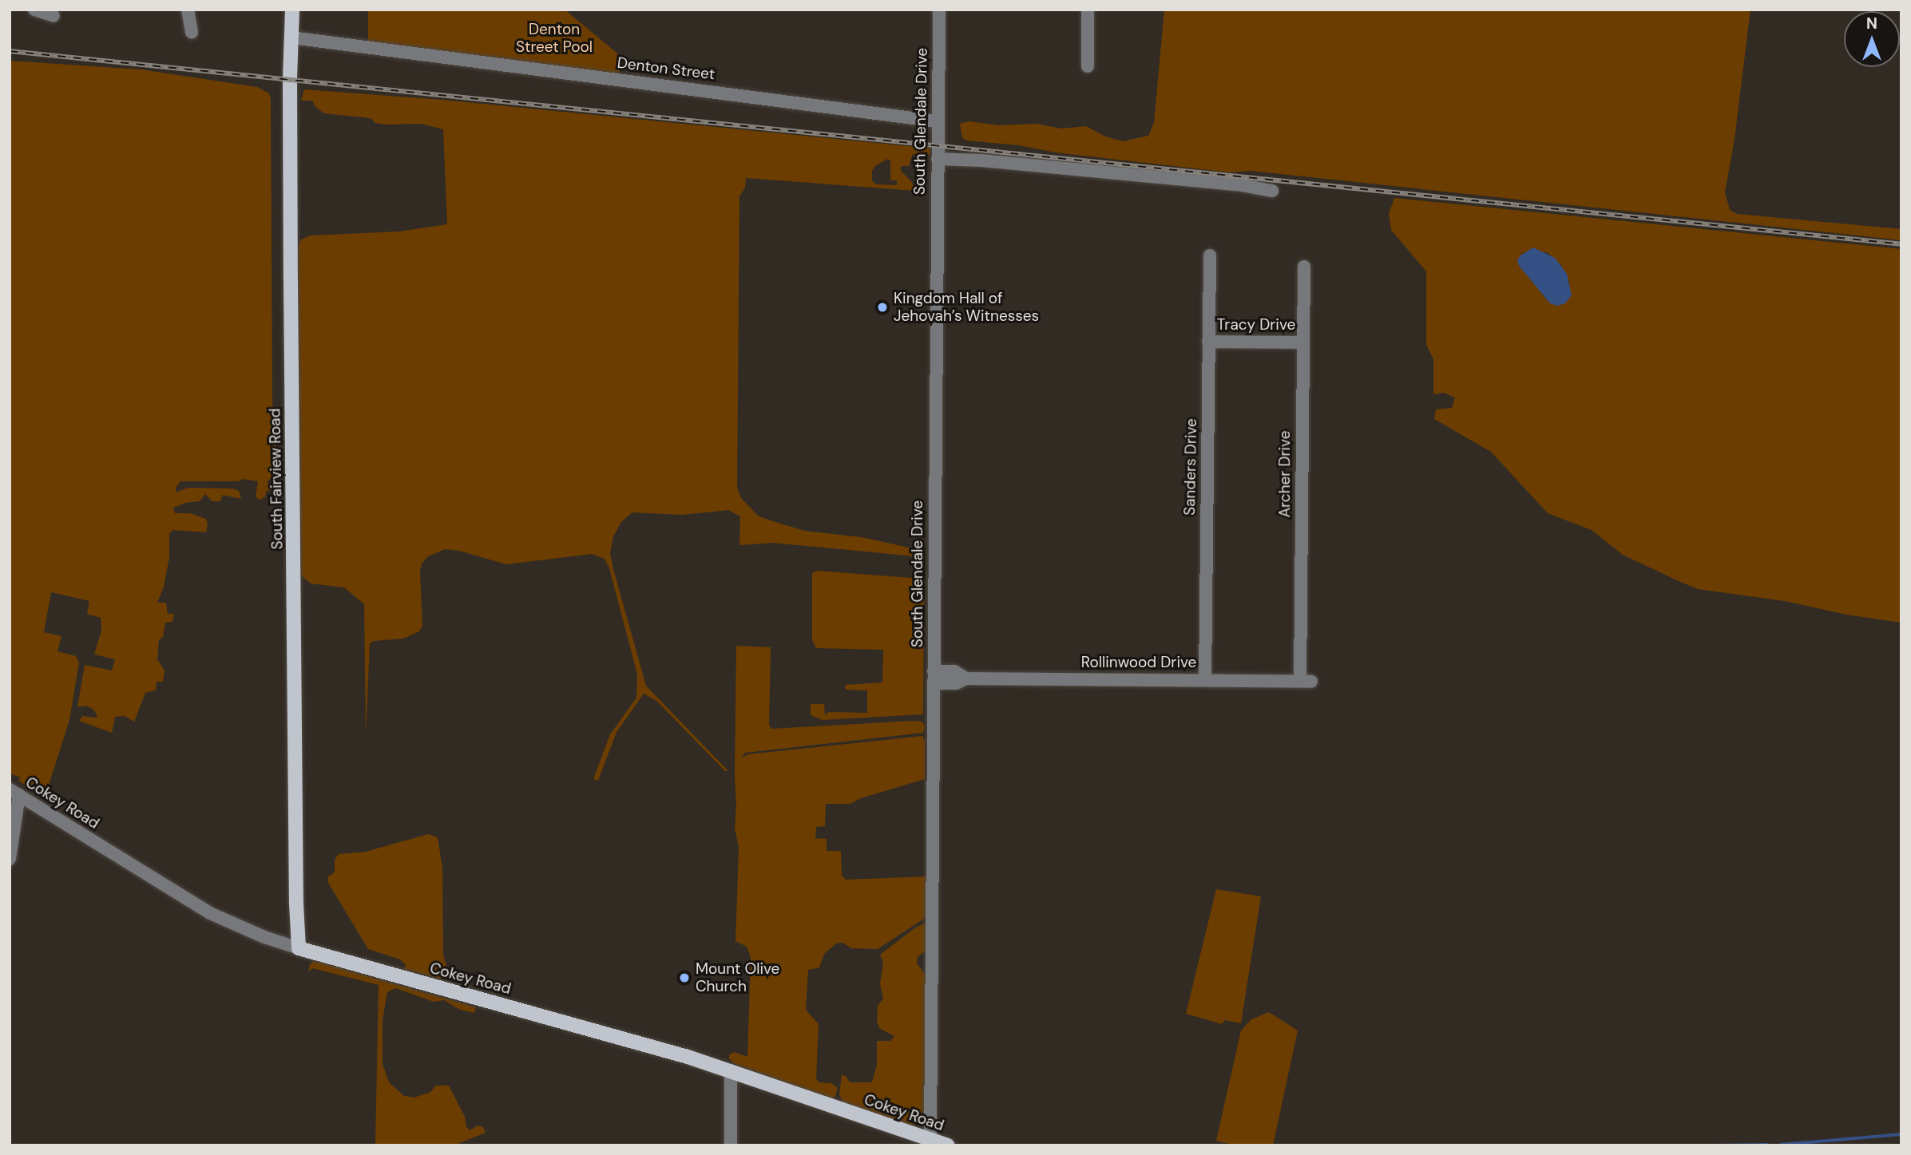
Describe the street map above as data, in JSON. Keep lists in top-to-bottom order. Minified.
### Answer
{"streets":{"main road":["South Fairview Road","Cokey Road"],"street":["Denton Street","South Glendale Drive","Tracy Drive","Sanders Drive","Archer Drive","Rollinwood Drive"]},"crossings":[["Denton Street","South Glendale Drive"],["Denton Street","South Fairview Road"],["South Glendale Drive","Rollinwood Drive"],["South Glendale Drive","Cokey Road"],["Tracy Drive","Sanders Drive"],["Tracy Drive","Archer Drive"],["Sanders Drive","Rollinwood Drive"],["Archer Drive","Rollinwood Drive"],["South Fairview Road","Cokey Road"]],"parks":["Denton Street Pool"],"places":["Kingdom Hall of Jehovah’s Witnesses","Mount Olive Church"],"north":"top"}
